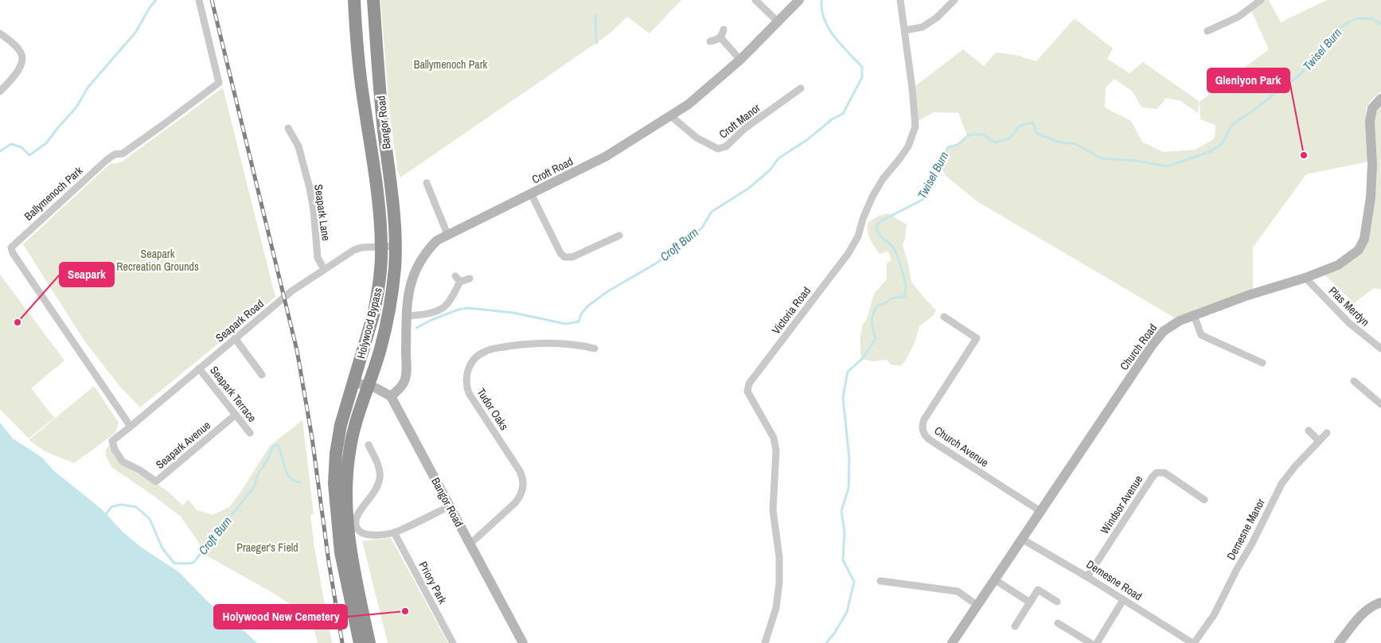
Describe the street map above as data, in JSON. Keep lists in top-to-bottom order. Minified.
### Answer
{"streets":{"highway":["Bangor Road","Holywood Bypass"],"street":["Croft Manor","Croft Road","Ballymenoch Park","Seapark Lane","Plas Merdyn","Victoria Road","Seapark Road","Church Road","Seapark Terrace","Tudor Oaks","Seapark Avenue","Church Avenue","Windsor Avenue","Demesne Manor","Demesne Road","Priory Park"]},"crossings":[["Croft Manor","Croft Road"],["Bangor Road","Croft Road"],["Bangor Road","Seapark Road"],["Bangor Road","Holywood Bypass"],["Bangor Road","Tudor Oaks"],["Ballymenoch Park","Seapark Road"],["Seapark Lane","Seapark Road"],["Plas Merdyn","Church Road"],["Seapark Road","Holywood Bypass"],["Seapark Road","Seapark Terrace"],["Seapark Road","Seapark Avenue"],["Church Road","Church Avenue"],["Church Road","Demesne Road"],["Seapark Terrace","Seapark Avenue"],["Windsor Avenue","Demesne Road"],["Demesne Manor","Demesne Road"]],"water":["Twisel Burn","Croft Burn"],"parks":["Ballymenoch Park","Seapark Recreation Grounds","Praeger's Field"],"places":["Glenlyon Park","Seapark","Holywood New Cemetery"]}
